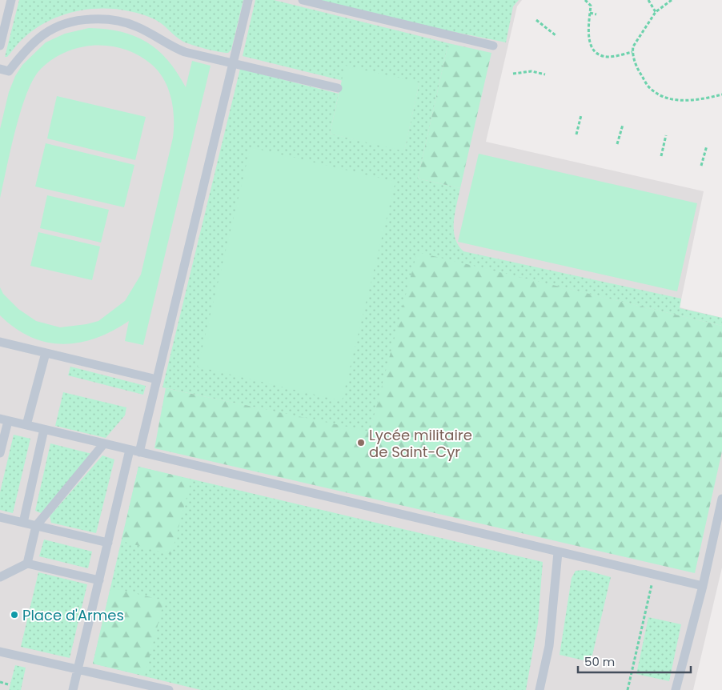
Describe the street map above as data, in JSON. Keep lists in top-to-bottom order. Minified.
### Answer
{"places":["Lycée militaire de Saint-Cyr","Place d'Armes"],"scale_bar":"50 m"}
